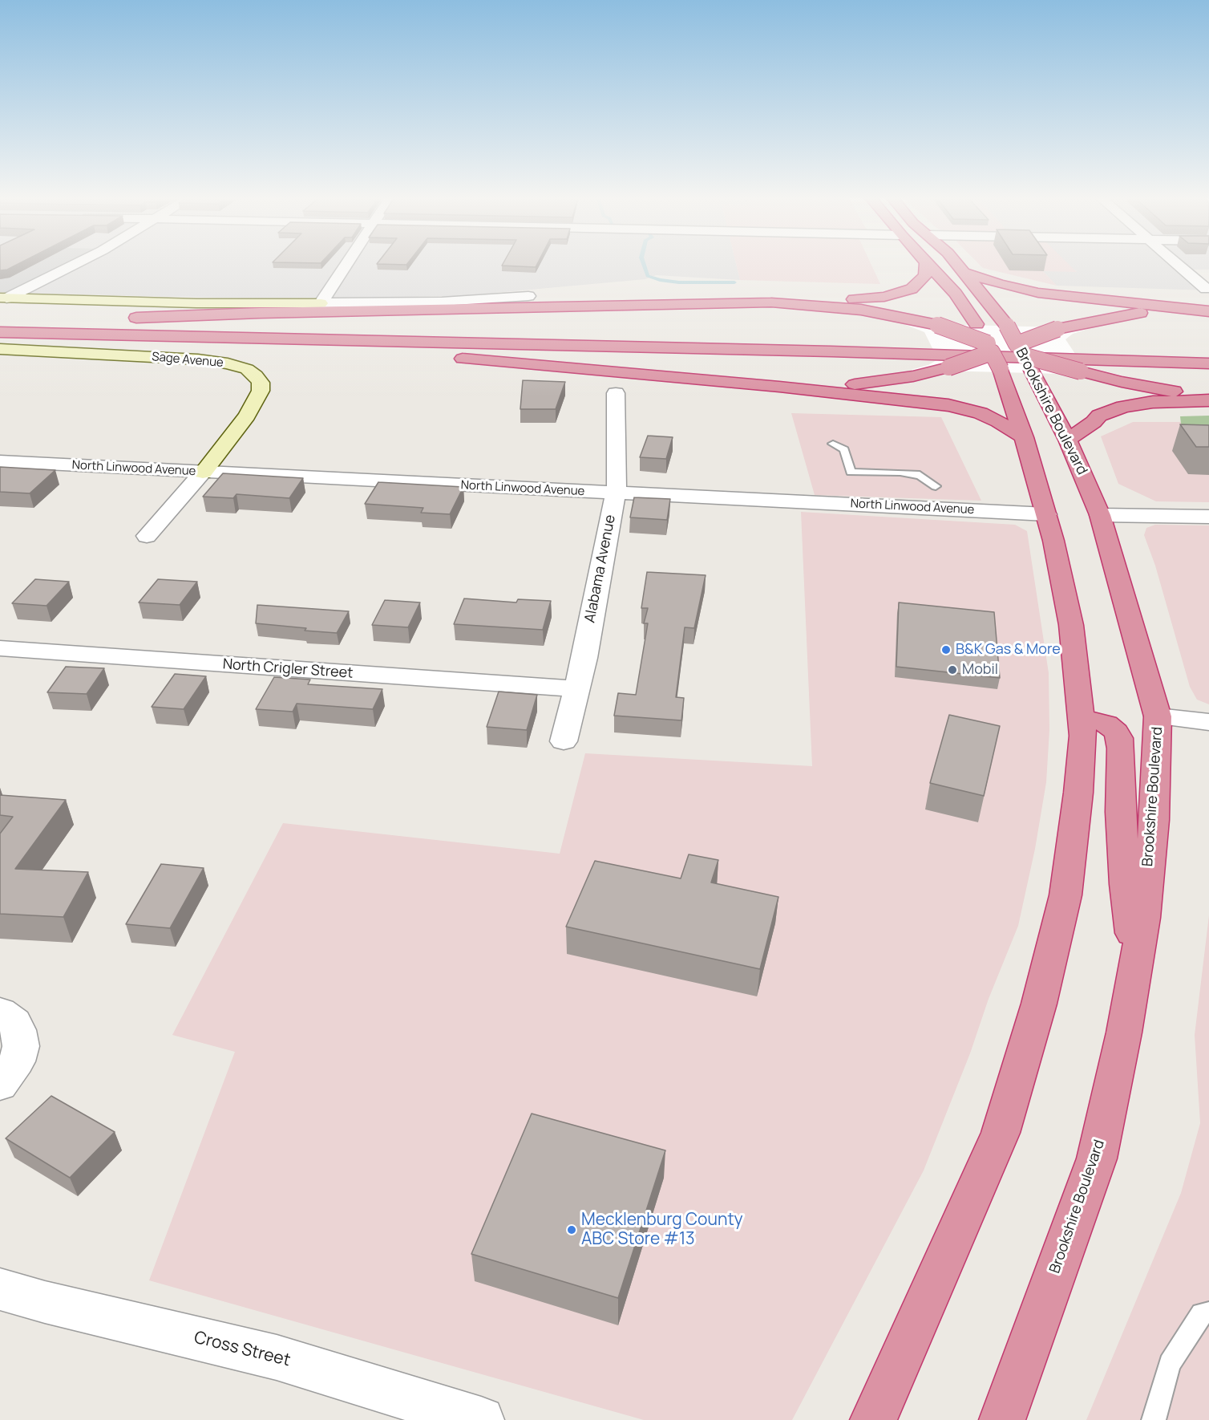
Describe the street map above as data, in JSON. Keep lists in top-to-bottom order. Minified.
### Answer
{"streets":{"highway":["Brookshire Boulevard"],"street":["Sage Avenue","North Linwood Avenue","Alabama Avenue","North Crigler Street","Cross Street"]},"crossings":[["Sage Avenue","North Linwood Avenue"],["Brookshire Boulevard","North Linwood Avenue"],["North Linwood Avenue","Alabama Avenue"],["Alabama Avenue","North Crigler Street"]],"places":["B&K Gas & More","Mobil","Mecklenburg County ABC Store #13"]}
